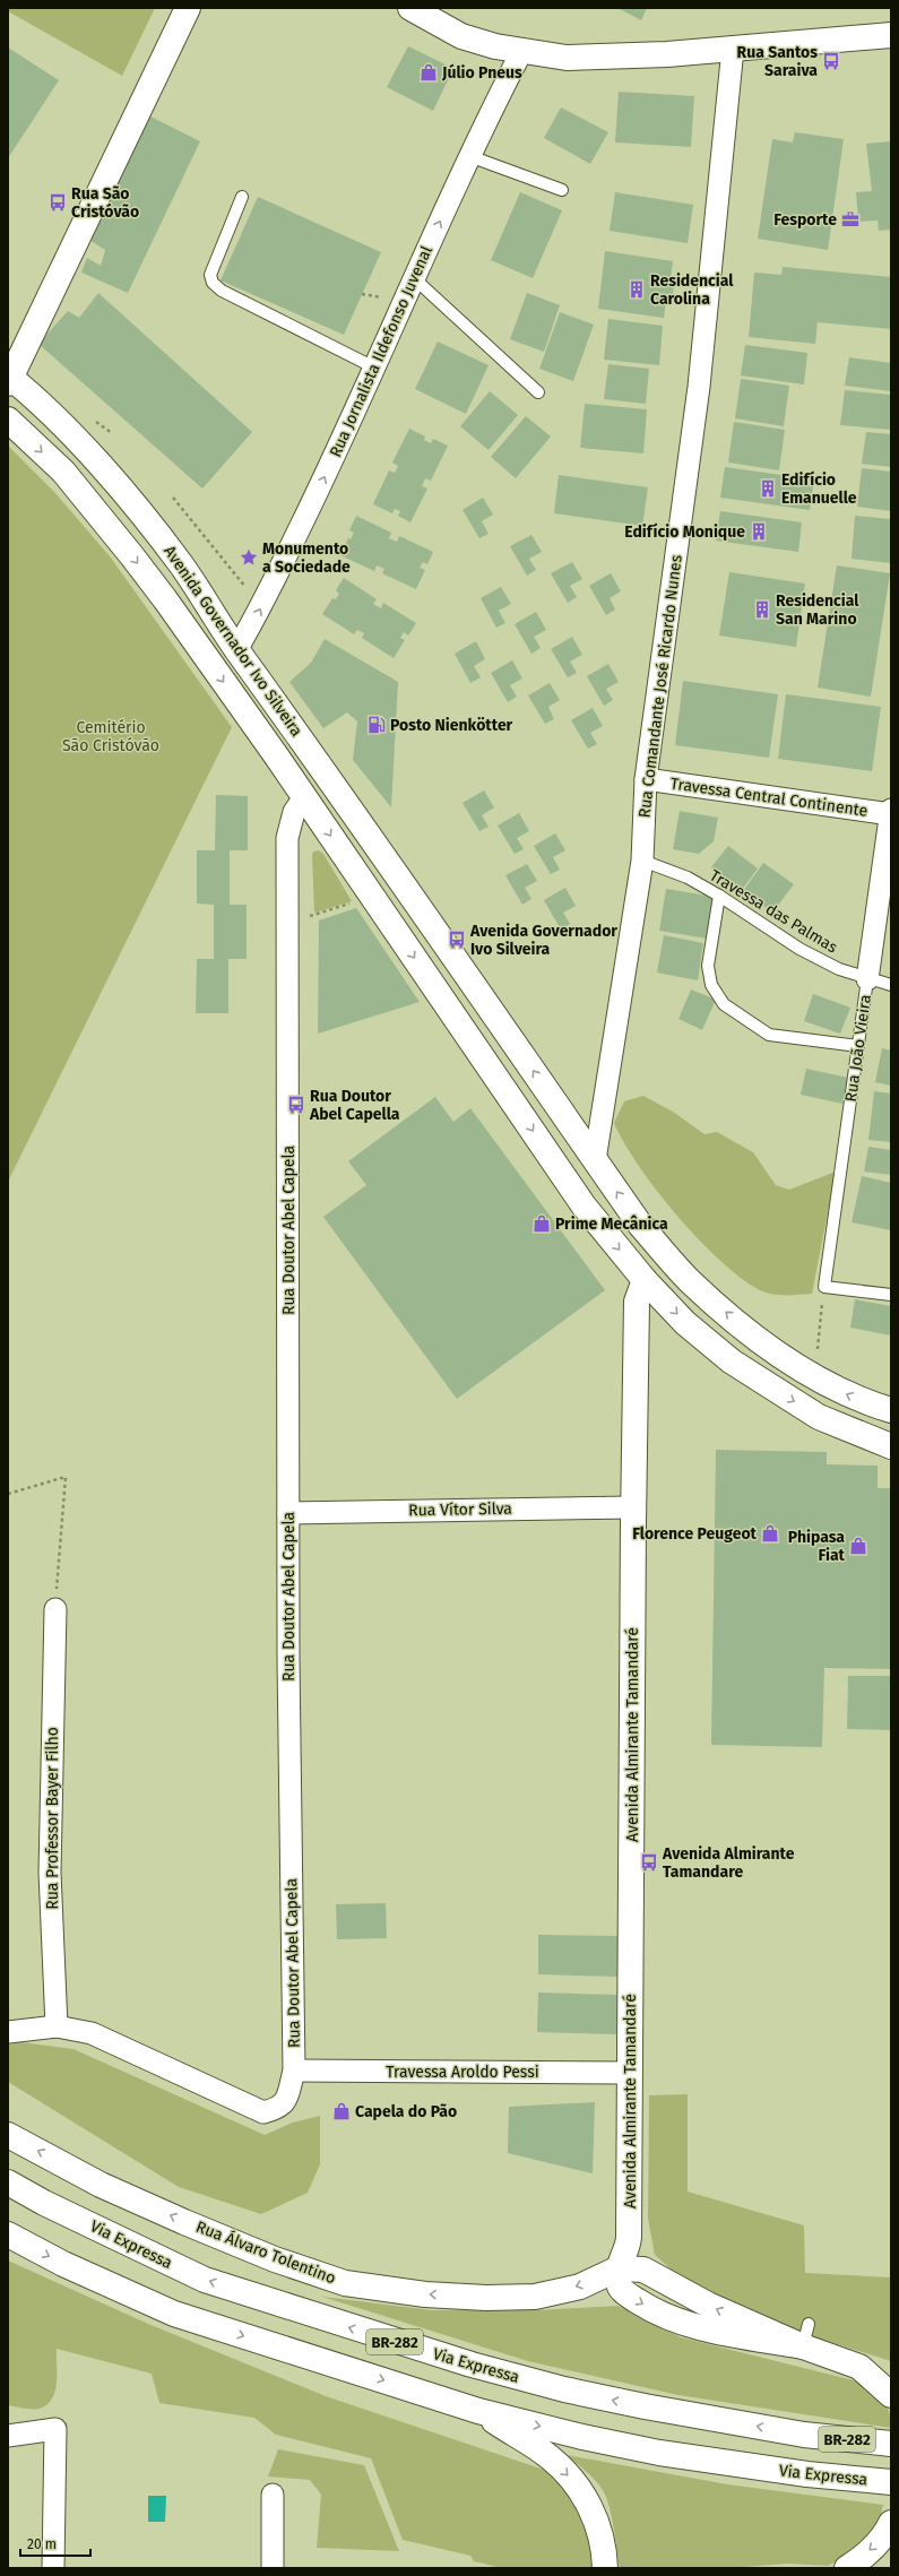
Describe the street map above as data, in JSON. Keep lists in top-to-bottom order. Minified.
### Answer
{"streets":{"main road":["Avenida Governador Ivo Silveira","Avenida Almirante Tamandaré","Via Expressa","Rua Álvaro Tolentino","BR-282"],"street":["Rua Jornalista Ildefonso Juvenal","Rua Comandante José Ricardo Nunes","Travessa Central Continente","Rua João Vieira","Rua Doutor Abel Capela","Rua Vítor Silva","Rua Professor Bayer Filho","Travessa Aroldo Pessi"],"lane":["Travessa das Palmas"]},"crossings":[["Rua Jornalista Ildefonso Juvenal","Avenida Governador Ivo Silveira"],["Avenida Governador Ivo Silveira","Rua Comandante José Ricardo Nunes"],["Avenida Governador Ivo Silveira","Rua Doutor Abel Capela"],["Avenida Governador Ivo Silveira","Avenida Almirante Tamandaré"],["Rua Comandante José Ricardo Nunes","Travessa Central Continente"],["Rua Comandante José Ricardo Nunes","Travessa das Palmas"],["Travessa Central Continente","Rua João Vieira"],["Travessa das Palmas","Rua João Vieira"],["Rua Doutor Abel Capela","Rua Vítor Silva"],["Rua Doutor Abel Capela","Rua Professor Bayer Filho"],["Rua Doutor Abel Capela","Travessa Aroldo Pessi"],["Rua Vítor Silva","Avenida Almirante Tamandaré"],["Avenida Almirante Tamandaré","Travessa Aroldo Pessi"],["Avenida Almirante Tamandaré","Rua Álvaro Tolentino"]],"one_way":["Rua Jornalista Ildefonso Juvenal","Rua Álvaro Tolentino"],"parks":["Cemitério São Cristóvão"],"places":{"bus stop":["Rua Santos Saraiva","Rua São Cristóvão","Avenida Governador Ivo Silveira","Rua Doutor Abel Capella","Avenida Almirante Tamandare"],"shop":["Júlio Pneus","Prime Mecânica","Florence Peugeot","Phipasa Fiat","Capela do Pão"],"office":["Fesporte"],"building":["Residencial Carolina","Edifício Emanuelle","Edifício Monique","Residencial San Marino"],"place":["Monumento a Sociedade"],"fuel station":["Posto Nienkötter"]},"scale_bar":"20 m"}
